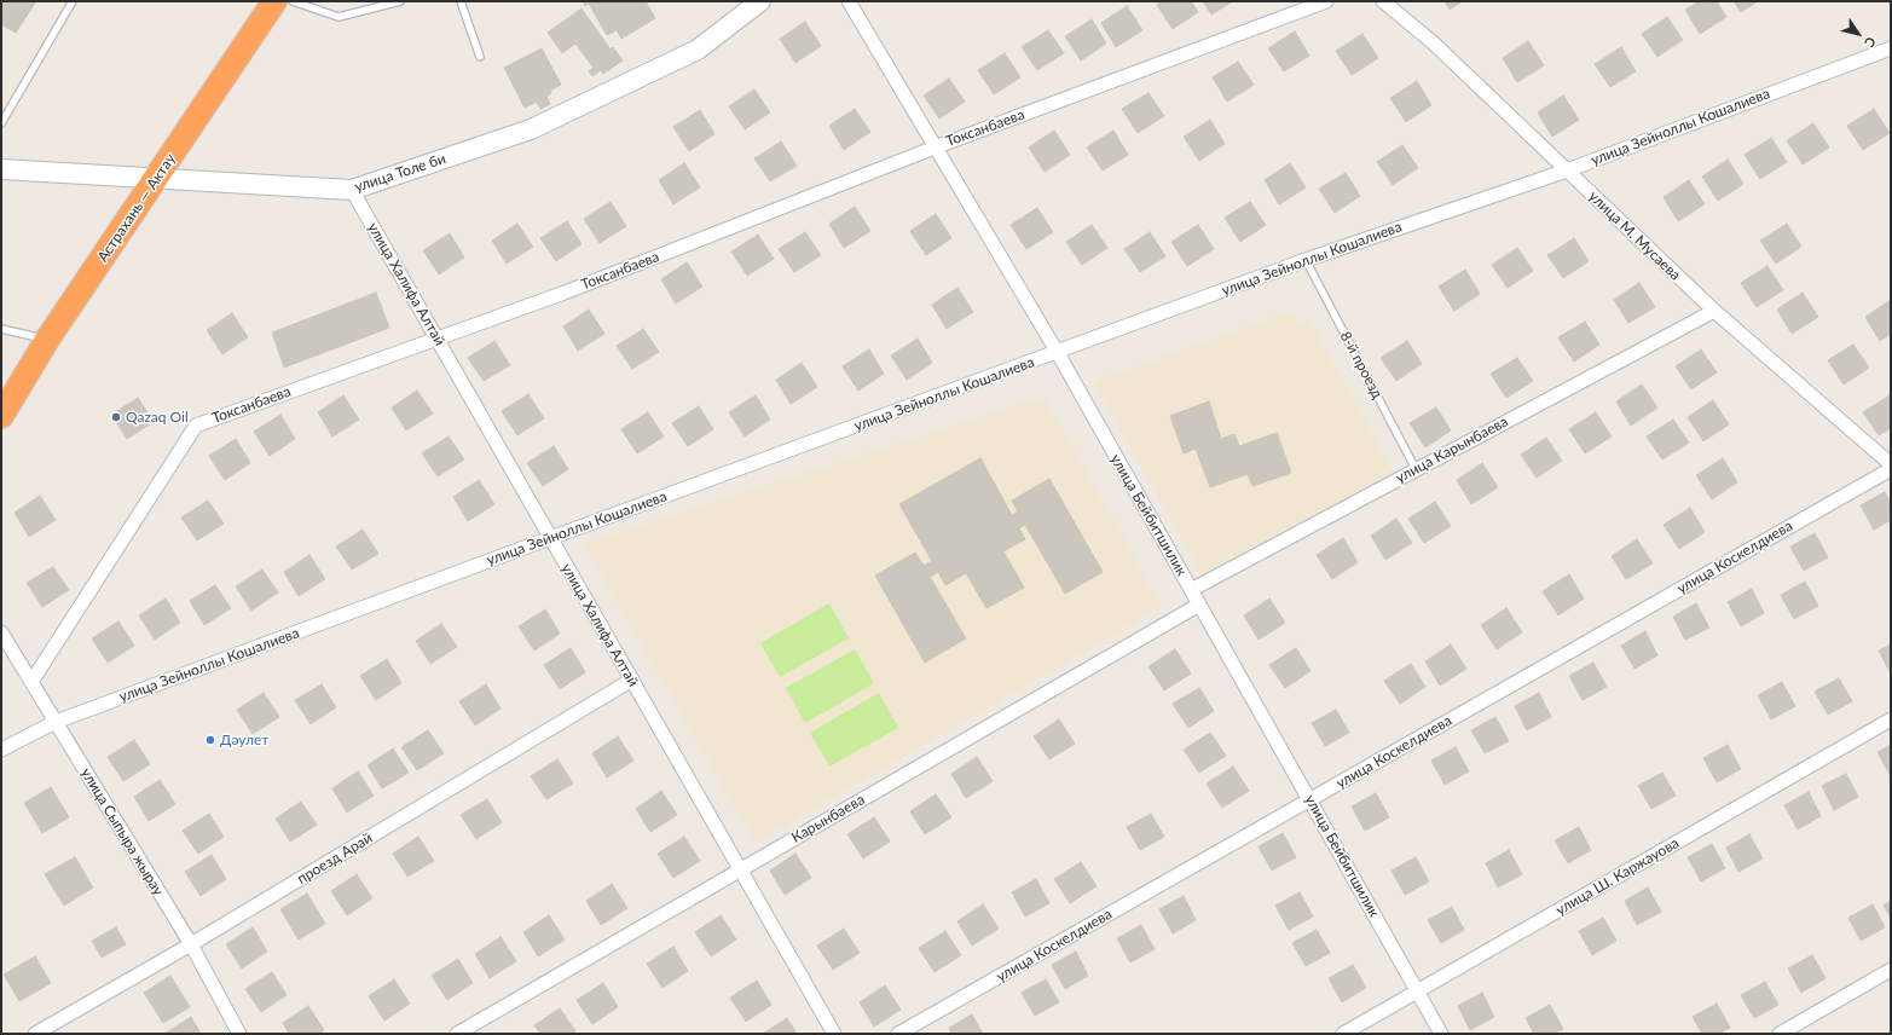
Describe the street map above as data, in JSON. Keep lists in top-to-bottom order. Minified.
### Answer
{"streets":{"highway":["Астрахань — Актау"],"street":["улица Зейноллы Кошалиева","Токсанбаева","улица Толе би","улица М. Мусаева","улица Халифа Алтай","улица Карынбаева","улица Бейбитшилик","улица Коскелдиева","Карынбаева","улица Сыпыра жырау","проезд Арай","улица Ш. Каржауова"],"lane":["8-й проезд"]},"crossings":[["улица Зейноллы Кошалиева","улица М. Мусаева"],["улица Зейноллы Кошалиева","улица Халифа Алтай"],["улица Зейноллы Кошалиева","8-й проезд"],["улица Зейноллы Кошалиева","улица Бейбитшилик"],["улица Зейноллы Кошалиева","улица Сыпыра жырау"],["Токсанбаева","улица Халифа Алтай"],["Токсанбаева","улица Бейбитшилик"],["Токсанбаева","улица Сыпыра жырау"],["улица Толе би","Астрахань — Актау"],["улица Толе би","улица Халифа Алтай"],["улица М. Мусаева","улица Карынбаева"],["улица Халифа Алтай","Карынбаева"],["улица Халифа Алтай","проезд Арай"],["8-й проезд","улица Карынбаева"],["улица Карынбаева","улица Бейбитшилик"],["улица Бейбитшилик","улица Коскелдиева"],["улица Бейбитшилик","Карынбаева"],["улица Бейбитшилик","улица Ш. Каржауова"],["улица Сыпыра жырау","проезд Арай"]],"places":["Qazaq Oil","Дәулет"],"north":"bottom right"}
